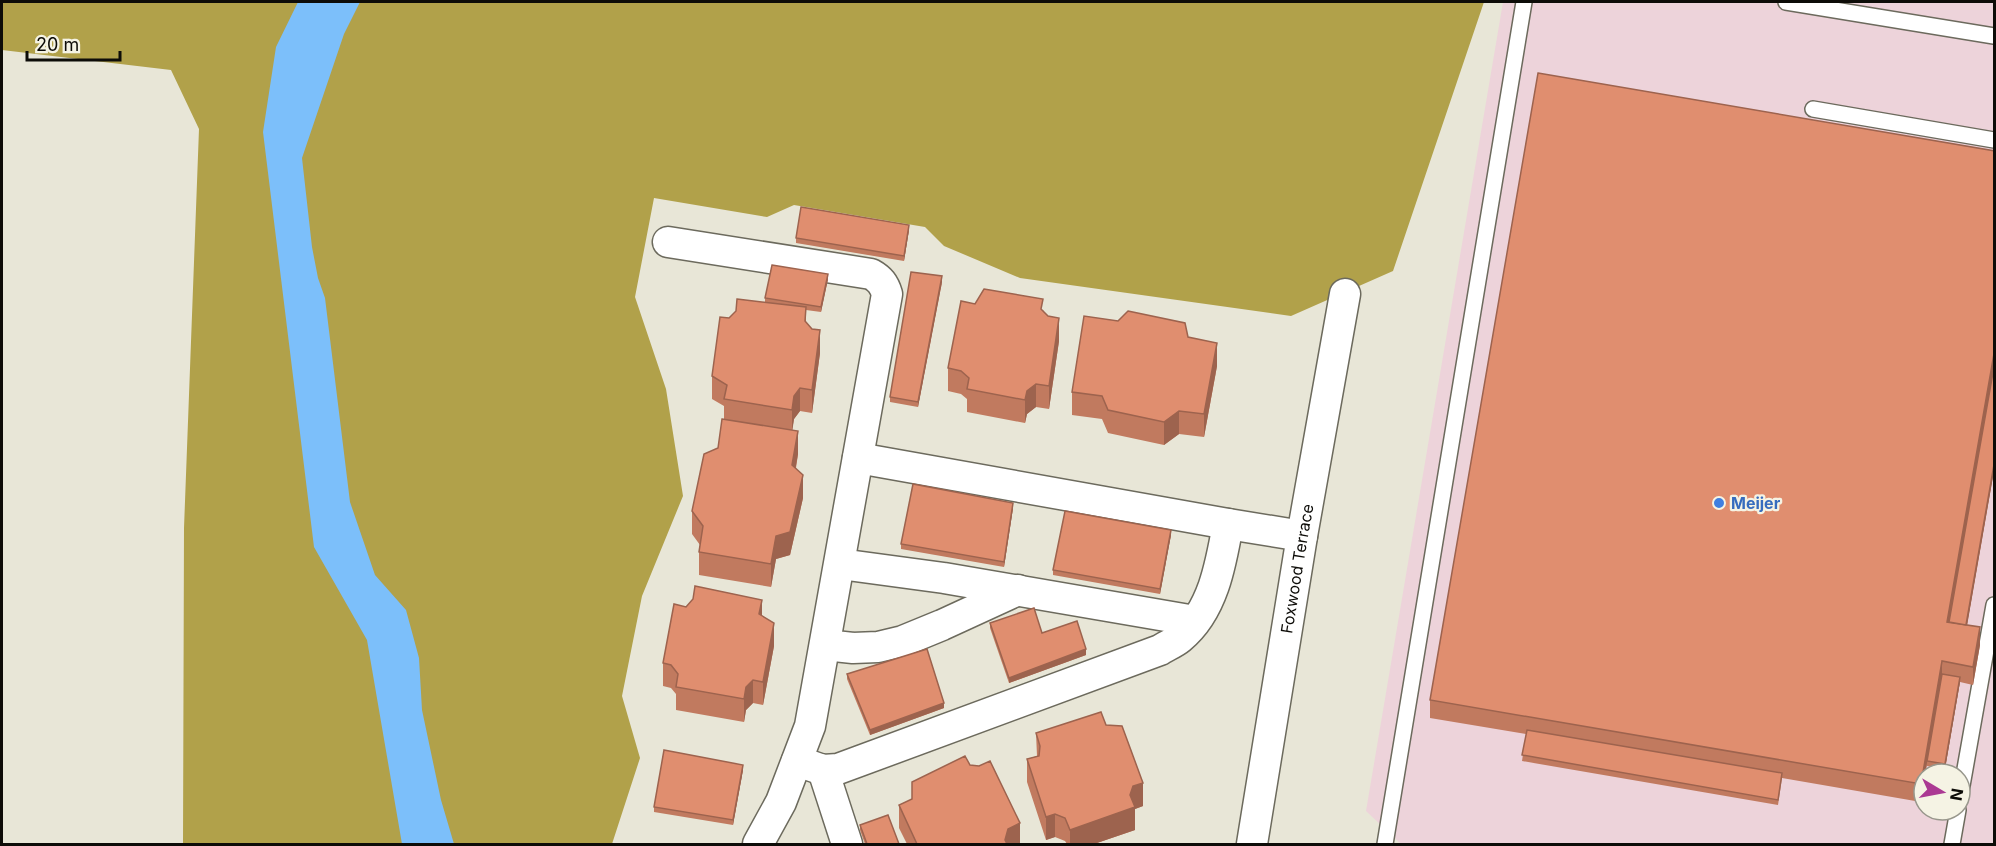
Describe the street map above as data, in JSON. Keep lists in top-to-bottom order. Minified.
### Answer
{"streets":{"street":["Foxwood Terrace"]},"places":["Meijer"],"scale_bar":"20 m","north":"right"}
